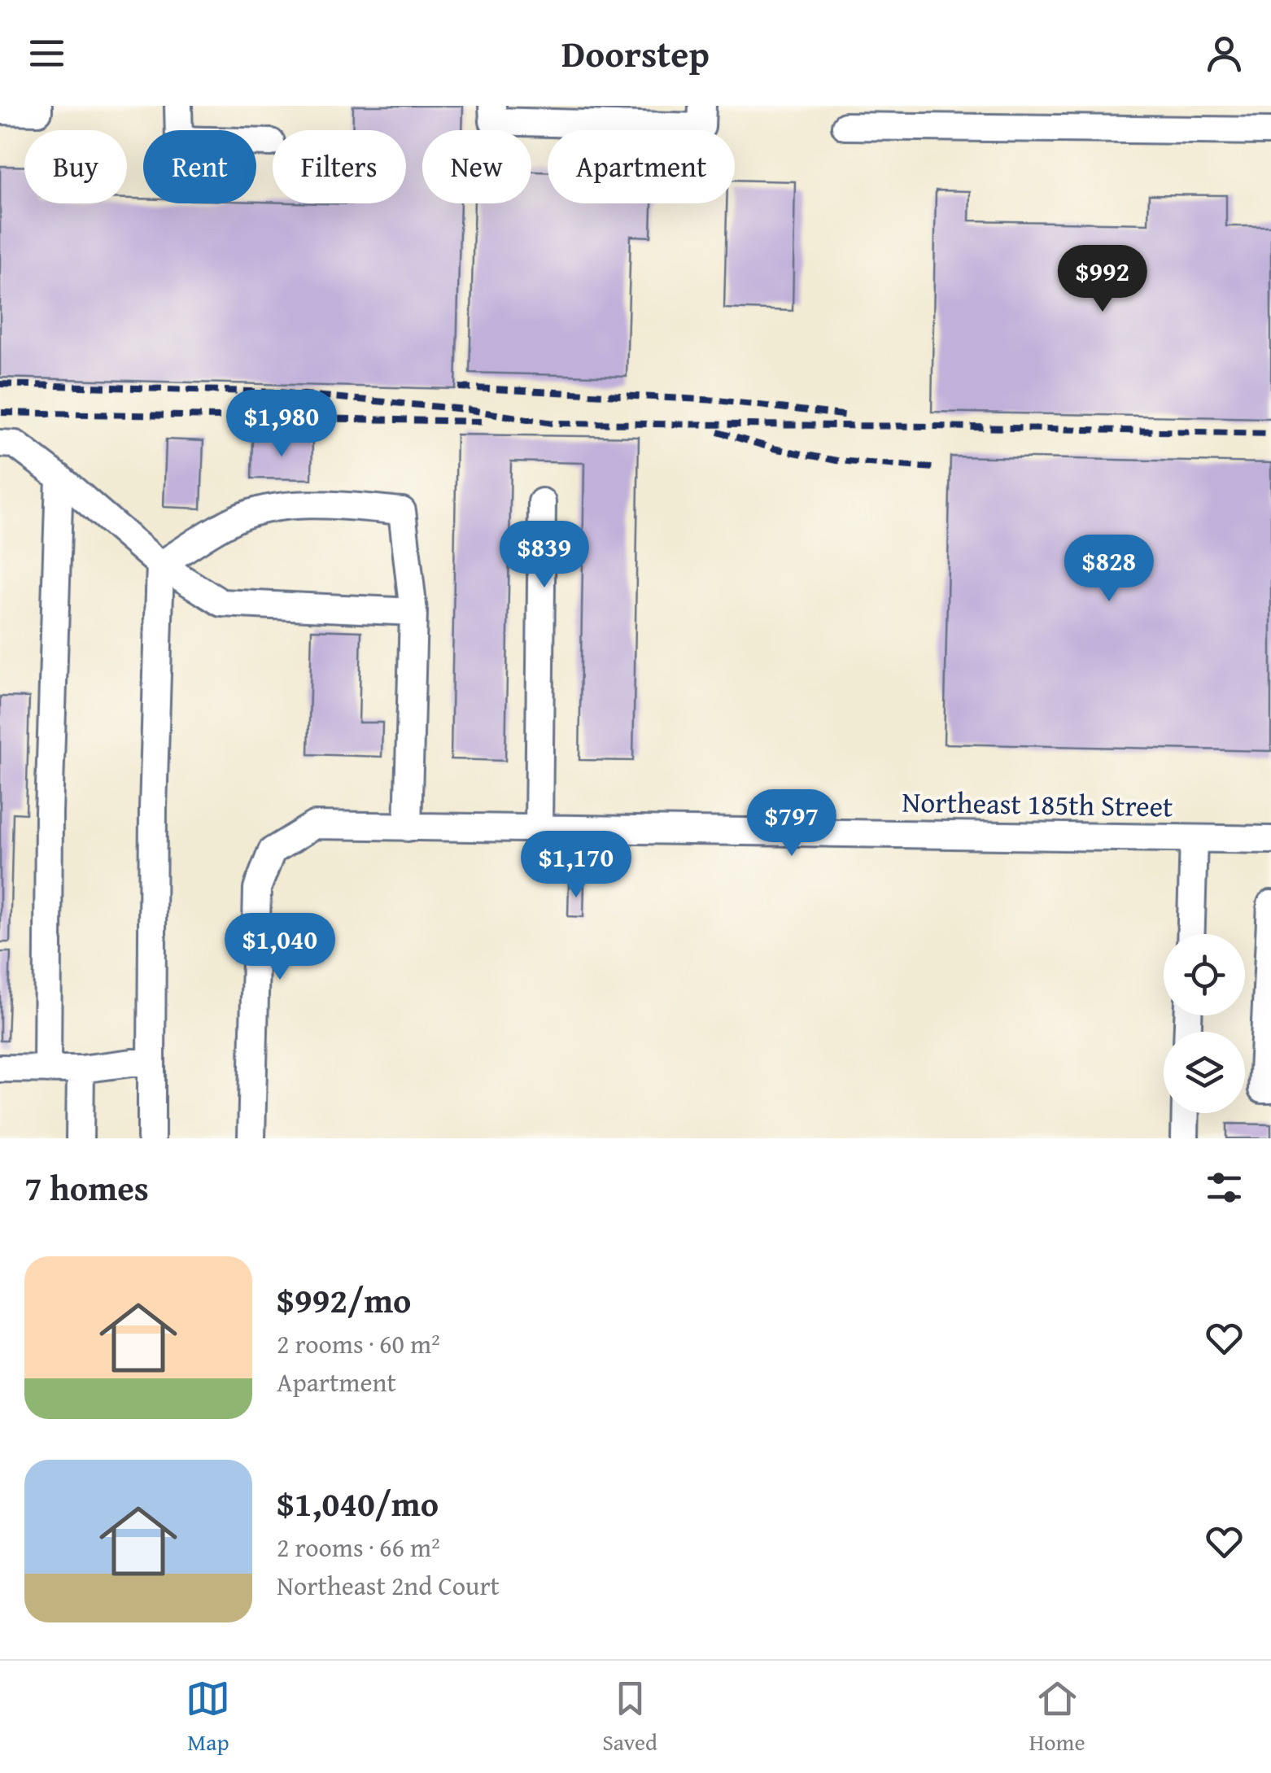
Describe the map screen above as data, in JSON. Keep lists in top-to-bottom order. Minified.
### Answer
{"streets":{"street":["Northeast 185th Street"]},"page":{"header":"Doorstep","chip":["Buy","Rent","Filters","New","Apartment"],"price":["$992","$1,980","$839","$828","$797","$1,170","$1,040"],"heading":"7 homes","list":[{"name":"$992/mo","note":"2 rooms · 60 m² · Apartment"},{"name":"$1,040/mo","note":"2 rooms · 66 m² · Northeast 2nd Court"}],"tabs":["Map","Saved","Home"]}}
